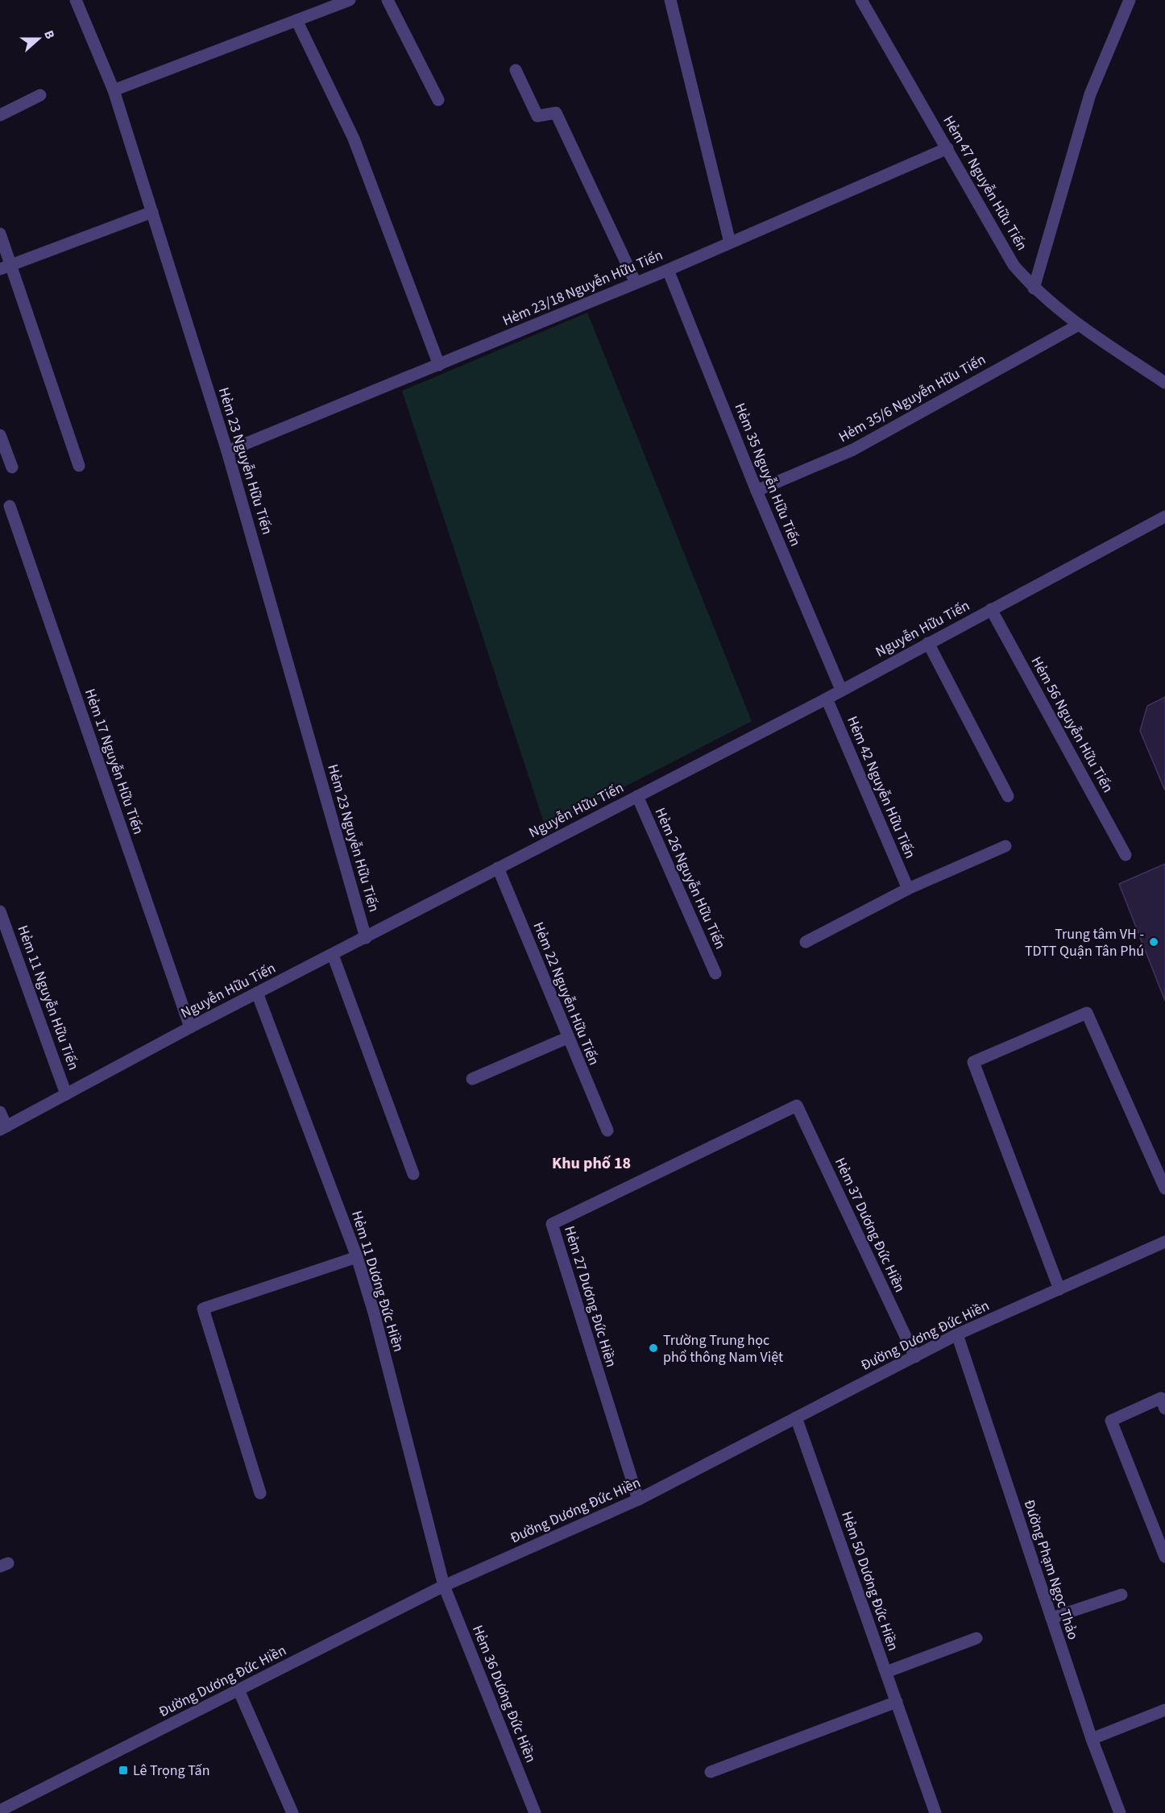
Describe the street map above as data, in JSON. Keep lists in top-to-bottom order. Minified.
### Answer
{"streets":{"street":["Hẻm 47 Nguyễn Hữu Tiến","Hẻm 23/18 Nguyễn Hữu Tiến","Hẻm 35/6 Nguyễn Hữu Tiến","Hẻm 23 Nguyễn Hữu Tiến","Hẻm 35 Nguyễn Hữu Tiến","Nguyễn Hữu Tiến","Hẻm 56 Nguyễn Hữu Tiến","Hẻm 17 Nguyễn Hữu Tiến","Hẻm 42 Nguyễn Hữu Tiến","Hẻm 26 Nguyễn Hữu Tiến","Hẻm 22 Nguyễn Hữu Tiến","Hẻm 11 Nguyễn Hữu Tiến","Hẻm 37 Dương Đức Hiền","Hẻm 11 Dương Đức Hiền","Hẻm 27 Dương Đức Hiền","Đường Dương Đức Hiền","Đường Phạm Ngọc Thảo","Hẻm 50 Dương Đức Hiền","Hẻm 36 Dương Đức Hiền"]},"crossings":[["Hẻm 47 Nguyễn Hữu Tiến","Hẻm 23/18 Nguyễn Hữu Tiến"],["Hẻm 47 Nguyễn Hữu Tiến","Hẻm 35/6 Nguyễn Hữu Tiến"],["Hẻm 23/18 Nguyễn Hữu Tiến","Hẻm 23 Nguyễn Hữu Tiến"],["Hẻm 23/18 Nguyễn Hữu Tiến","Hẻm 35 Nguyễn Hữu Tiến"],["Hẻm 35/6 Nguyễn Hữu Tiến","Hẻm 35 Nguyễn Hữu Tiến"],["Hẻm 23 Nguyễn Hữu Tiến","Nguyễn Hữu Tiến"],["Hẻm 35 Nguyễn Hữu Tiến","Nguyễn Hữu Tiến"],["Nguyễn Hữu Tiến","Hẻm 56 Nguyễn Hữu Tiến"],["Nguyễn Hữu Tiến","Hẻm 17 Nguyễn Hữu Tiến"],["Nguyễn Hữu Tiến","Hẻm 42 Nguyễn Hữu Tiến"],["Nguyễn Hữu Tiến","Hẻm 26 Nguyễn Hữu Tiến"],["Nguyễn Hữu Tiến","Hẻm 22 Nguyễn Hữu Tiến"],["Nguyễn Hữu Tiến","Hẻm 11 Nguyễn Hữu Tiến"],["Nguyễn Hữu Tiến","Hẻm 11 Dương Đức Hiền"],["Hẻm 37 Dương Đức Hiền","Hẻm 27 Dương Đức Hiền"],["Hẻm 37 Dương Đức Hiền","Đường Dương Đức Hiền"],["Hẻm 11 Dương Đức Hiền","Đường Dương Đức Hiền"],["Hẻm 11 Dương Đức Hiền","Hẻm 36 Dương Đức Hiền"],["Hẻm 27 Dương Đức Hiền","Đường Dương Đức Hiền"],["Đường Dương Đức Hiền","Đường Phạm Ngọc Thảo"],["Đường Dương Đức Hiền","Hẻm 50 Dương Đức Hiền"],["Đường Dương Đức Hiền","Hẻm 36 Dương Đức Hiền"]],"districts":["Khu phố 18"],"places":{"other":["Trung tâm VH - TDTT Quận Tân Phú","Trường Trung học phổ thông Nam Việt"],"transit":["Lê Trọng Tấn"]},"north":"right"}
